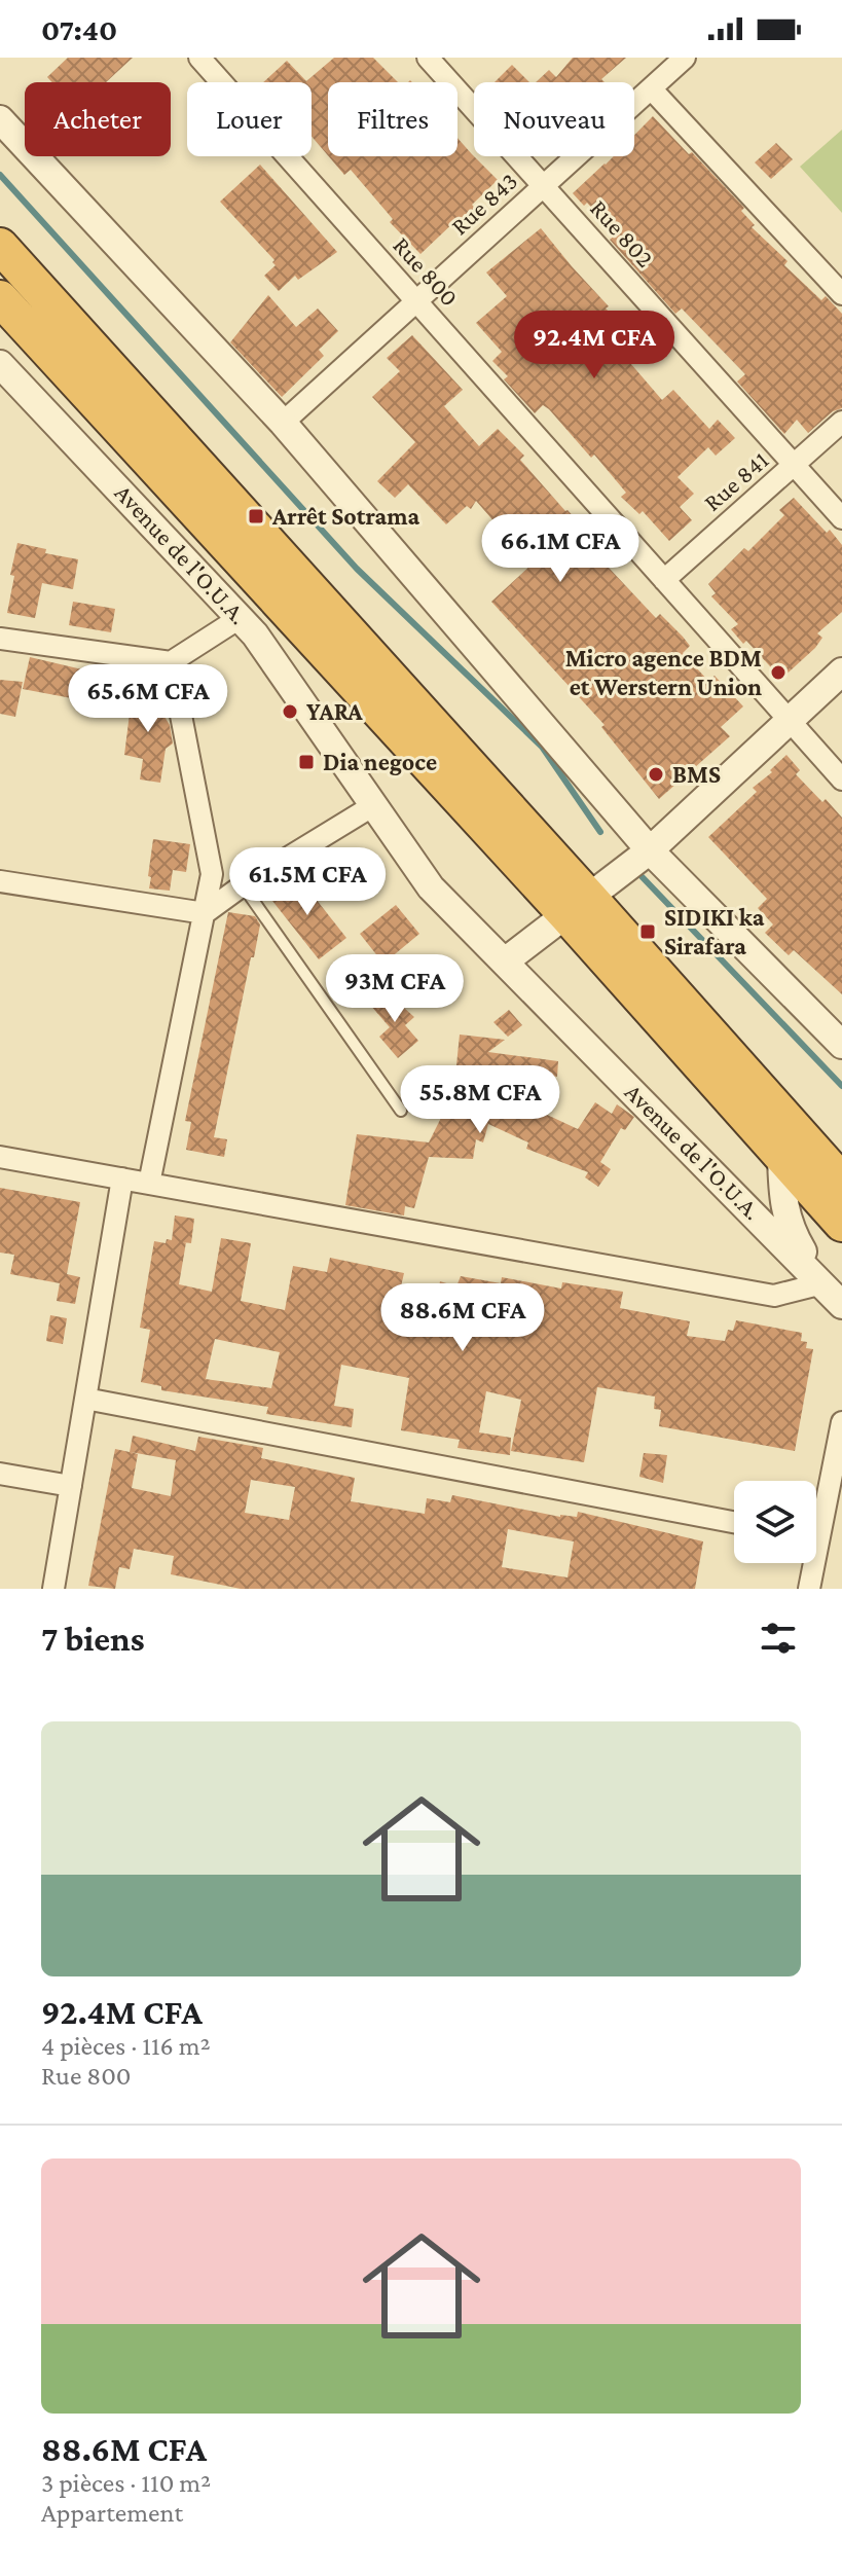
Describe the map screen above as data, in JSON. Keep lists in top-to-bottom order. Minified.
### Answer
{"streets":{"highway":["Avenue de l'O.U.A."],"street":["Rue 843","Rue 802","Rue 800","Rue 841"]},"crossings":[["Rue 843","Rue 802"],["Rue 843","Rue 800"],["Rue 802","Rue 841"],["Rue 800","Rue 841"]],"places":{"transit":["Arrêt Sotrama","Dia negoce","SIDIKI ka Sirafara"],"other":["Micro agence BDM et Werstern Union","YARA","BMS"]},"page":{"status":"07:40","chip":["Acheter","Louer","Filtres","Nouveau"],"price":["92.4M CFA","66.1M CFA","65.6M CFA","61.5M CFA","93M CFA","55.8M CFA","88.6M CFA"],"heading":"7 biens","list":[{"name":"92.4M CFA","note":"4 pièces · 116 m² · Rue 800"},{"name":"88.6M CFA","note":"3 pièces · 110 m² · Appartement"}]}}
